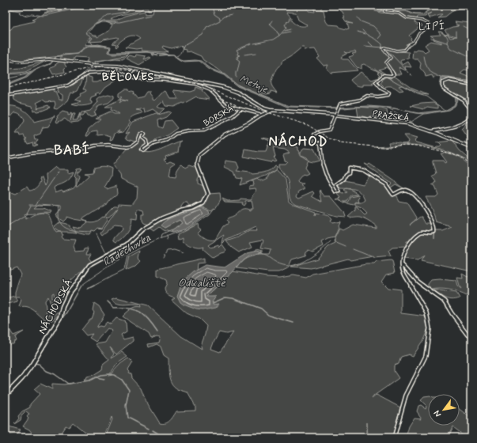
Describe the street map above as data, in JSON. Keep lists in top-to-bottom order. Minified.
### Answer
{"streets":{"main road":["PRAŽSKÁ","NÁCHODSKÁ"],"street":["BORSKÁ"]},"districts":["LIPÍ","BĚLOVES","NÁCHOD","BABÍ"],"water":["Metuje","Radechovka","Odkaliště"],"north":"bottom left"}
